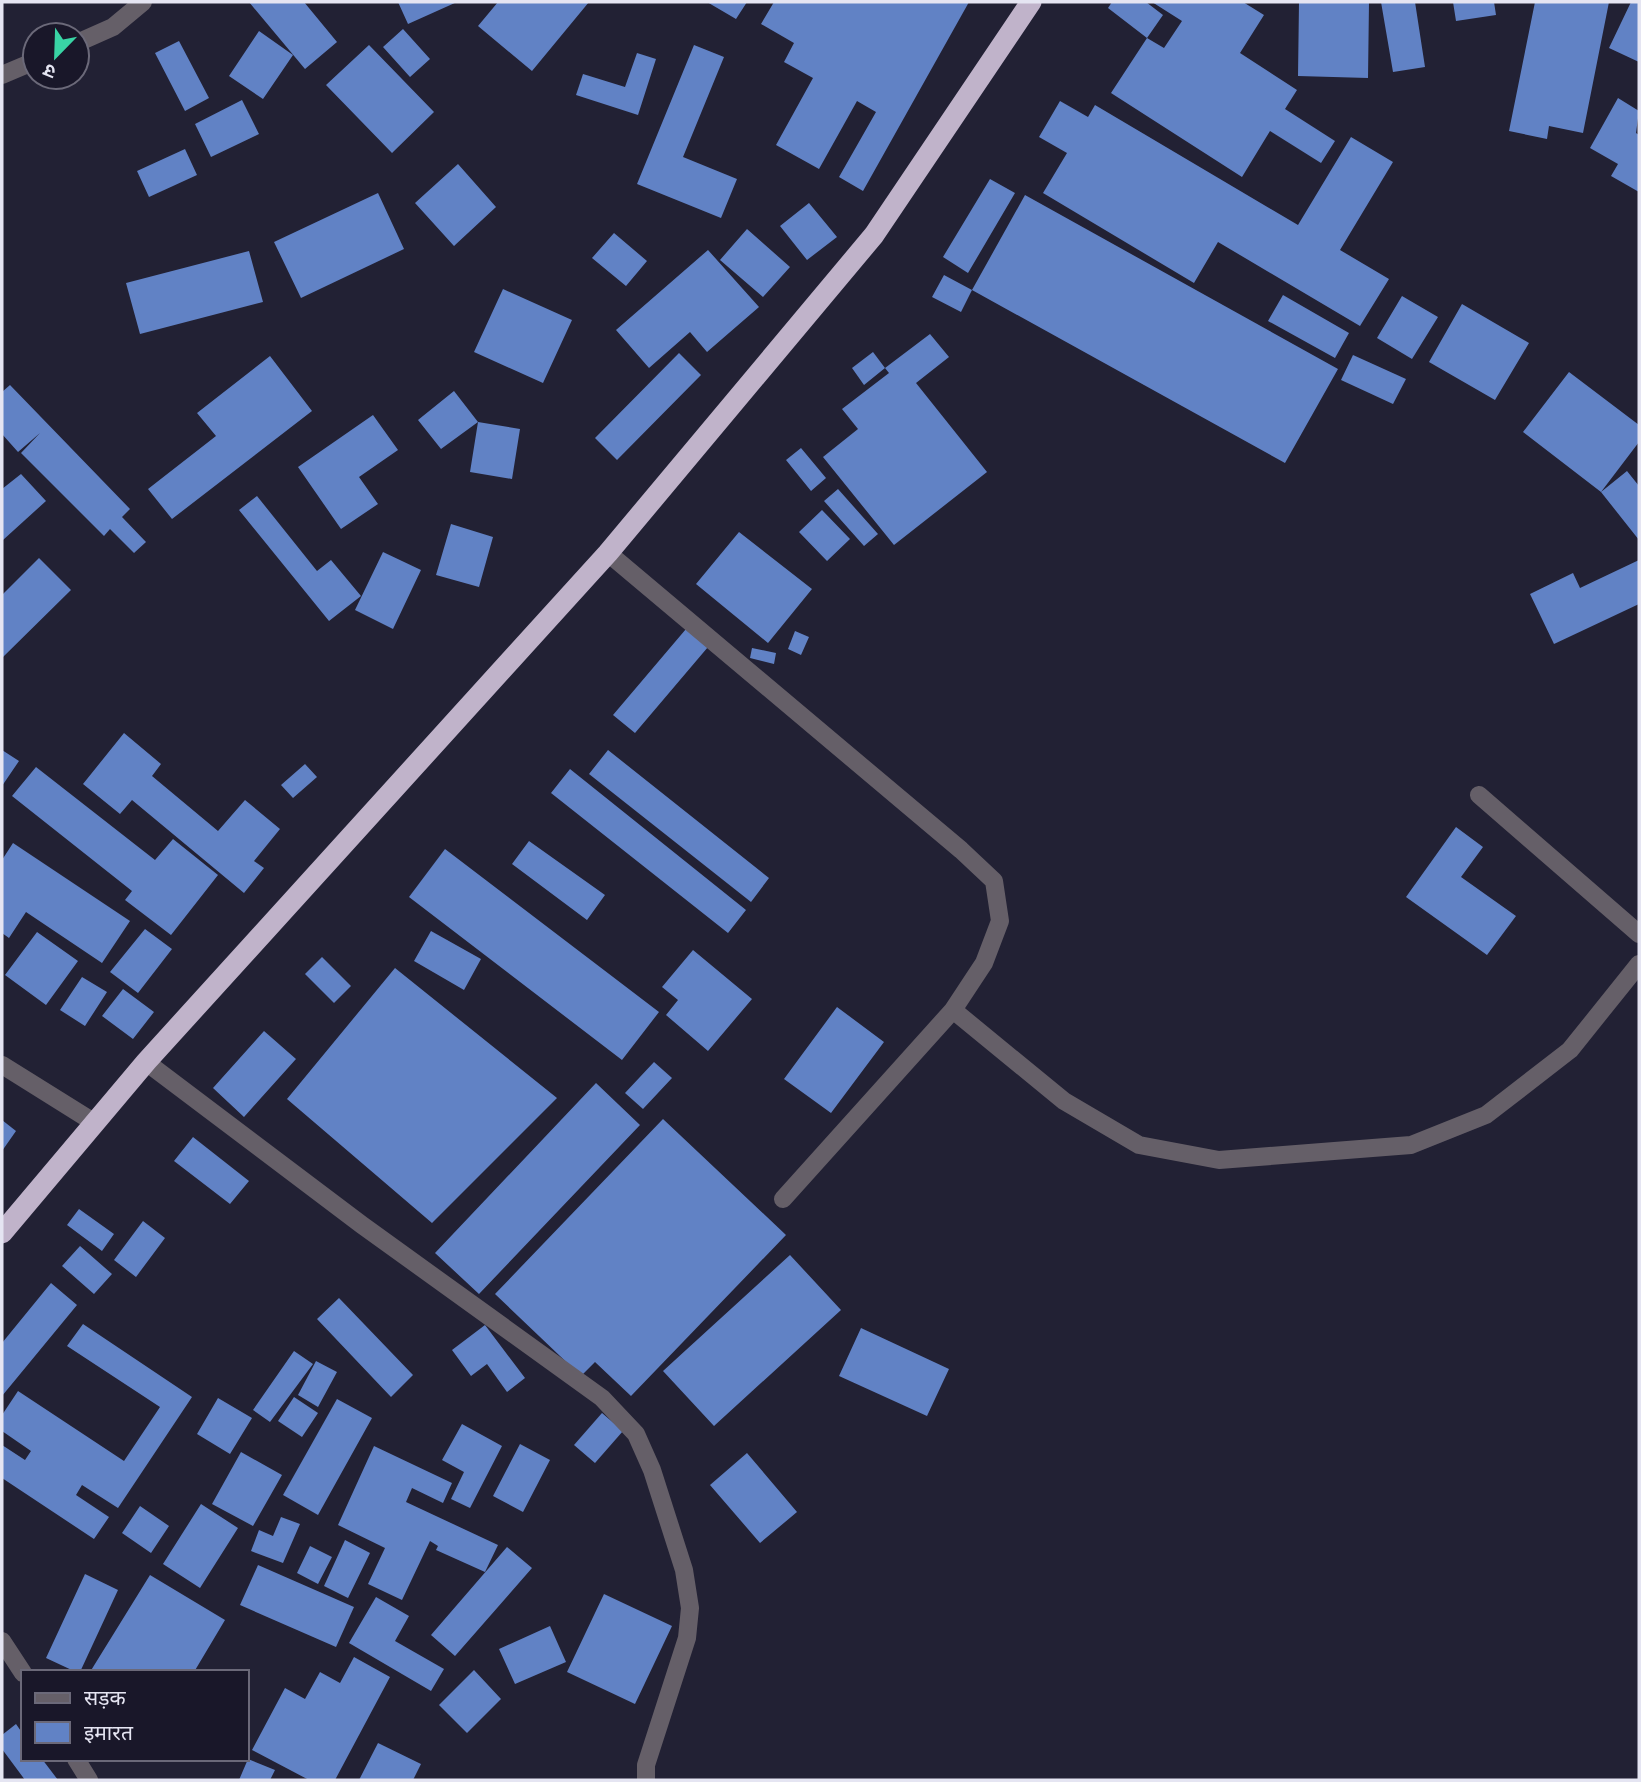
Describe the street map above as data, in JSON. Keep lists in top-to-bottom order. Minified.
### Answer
{"legend":["सड़क","इमारत"],"north":"bottom left"}
